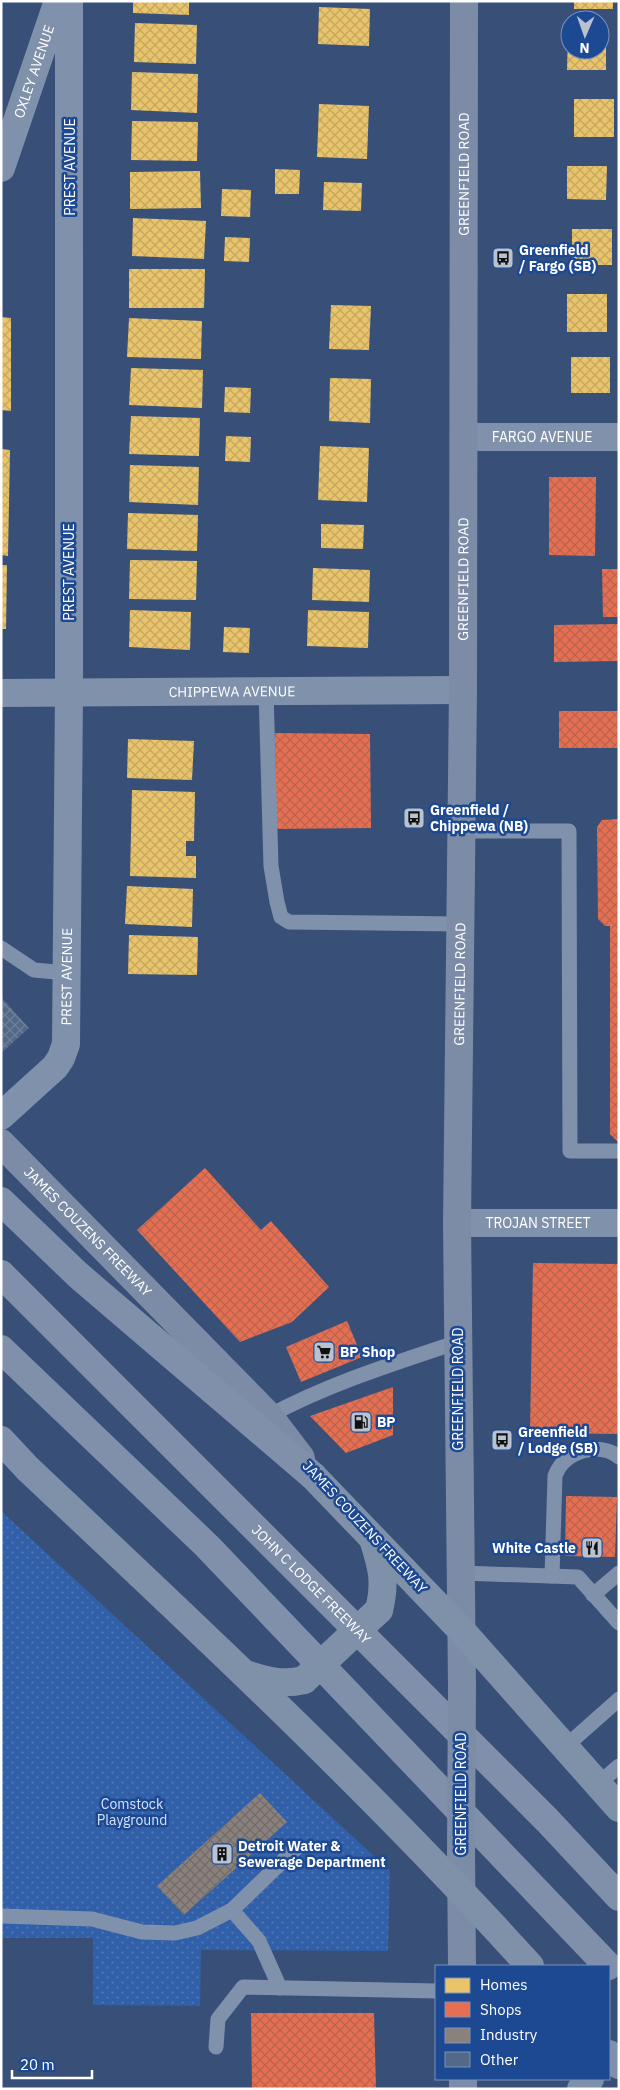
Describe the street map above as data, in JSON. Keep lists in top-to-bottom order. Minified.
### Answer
{"streets":{"highway":["JOHN C LODGE FREEWAY"],"main road":["GREENFIELD ROAD","JAMES COUZENS FREEWAY"],"street":["OXLEY AVENUE","PREST AVENUE","FARGO AVENUE","CHIPPEWA AVENUE","TROJAN STREET"]},"crossings":[["PREST AVENUE","CHIPPEWA AVENUE"],["GREENFIELD ROAD","FARGO AVENUE"],["GREENFIELD ROAD","CHIPPEWA AVENUE"],["GREENFIELD ROAD","TROJAN STREET"],["GREENFIELD ROAD","JAMES COUZENS FREEWAY"]],"parks":["Comstock Playground"],"places":{"bus stop":["Greenfield / Fargo (SB)","Greenfield / Chippewa (NB)","Greenfield / Lodge (SB)"],"supermarket":["BP Shop"],"fuel station":["BP"],"restaurant":["White Castle"],"building":["Detroit Water & Sewerage Department"]},"legend":["Homes","Shops","Industry","Other"],"scale_bar":"20 m","north":"bottom"}
